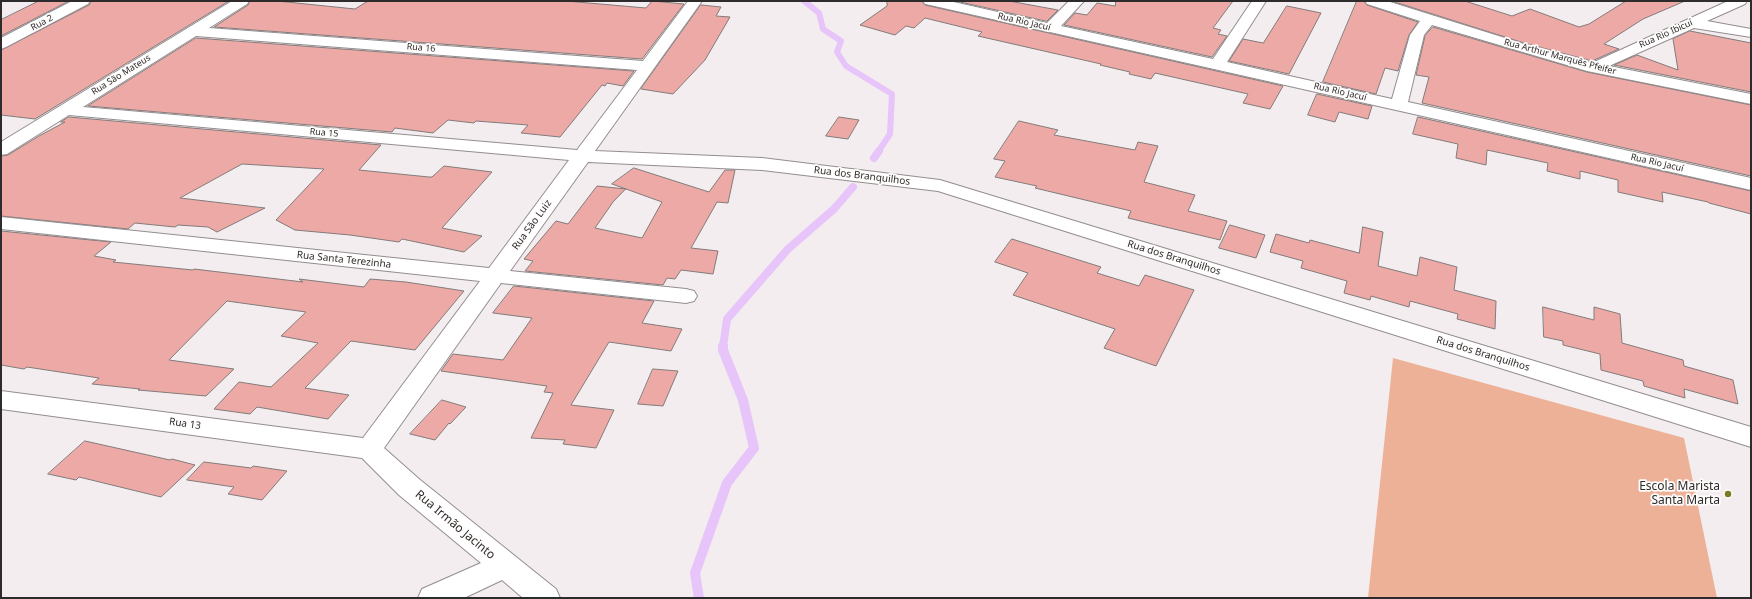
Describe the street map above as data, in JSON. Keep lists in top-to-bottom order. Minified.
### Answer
{"streets":{"street":["Rua Rio Jacuí","Rua 2","Rua Rio Ibicuí","Rua 16","Rua Arthur Marquês Pfeifer","Rua São Mateus","Rua 15","Rua dos Branquilhos","Rua São Luiz","Rua Santa Terezinha","Rua 13","Rua Irmão Jacinto"]},"crossings":[["Rua Rio Ibicuí","Rua Arthur Marquês Pfeifer"],["Rua 16","Rua São Mateus"],["Rua 16","Rua São Luiz"],["Rua São Mateus","Rua 15"],["Rua 15","Rua dos Branquilhos"],["Rua 15","Rua São Luiz"],["Rua dos Branquilhos","Rua São Luiz"],["Rua São Luiz","Rua Santa Terezinha"],["Rua São Luiz","Rua 13"],["Rua São Luiz","Rua Irmão Jacinto"],["Rua 13","Rua Irmão Jacinto"]],"places":["Escola Marista Santa Marta"]}
